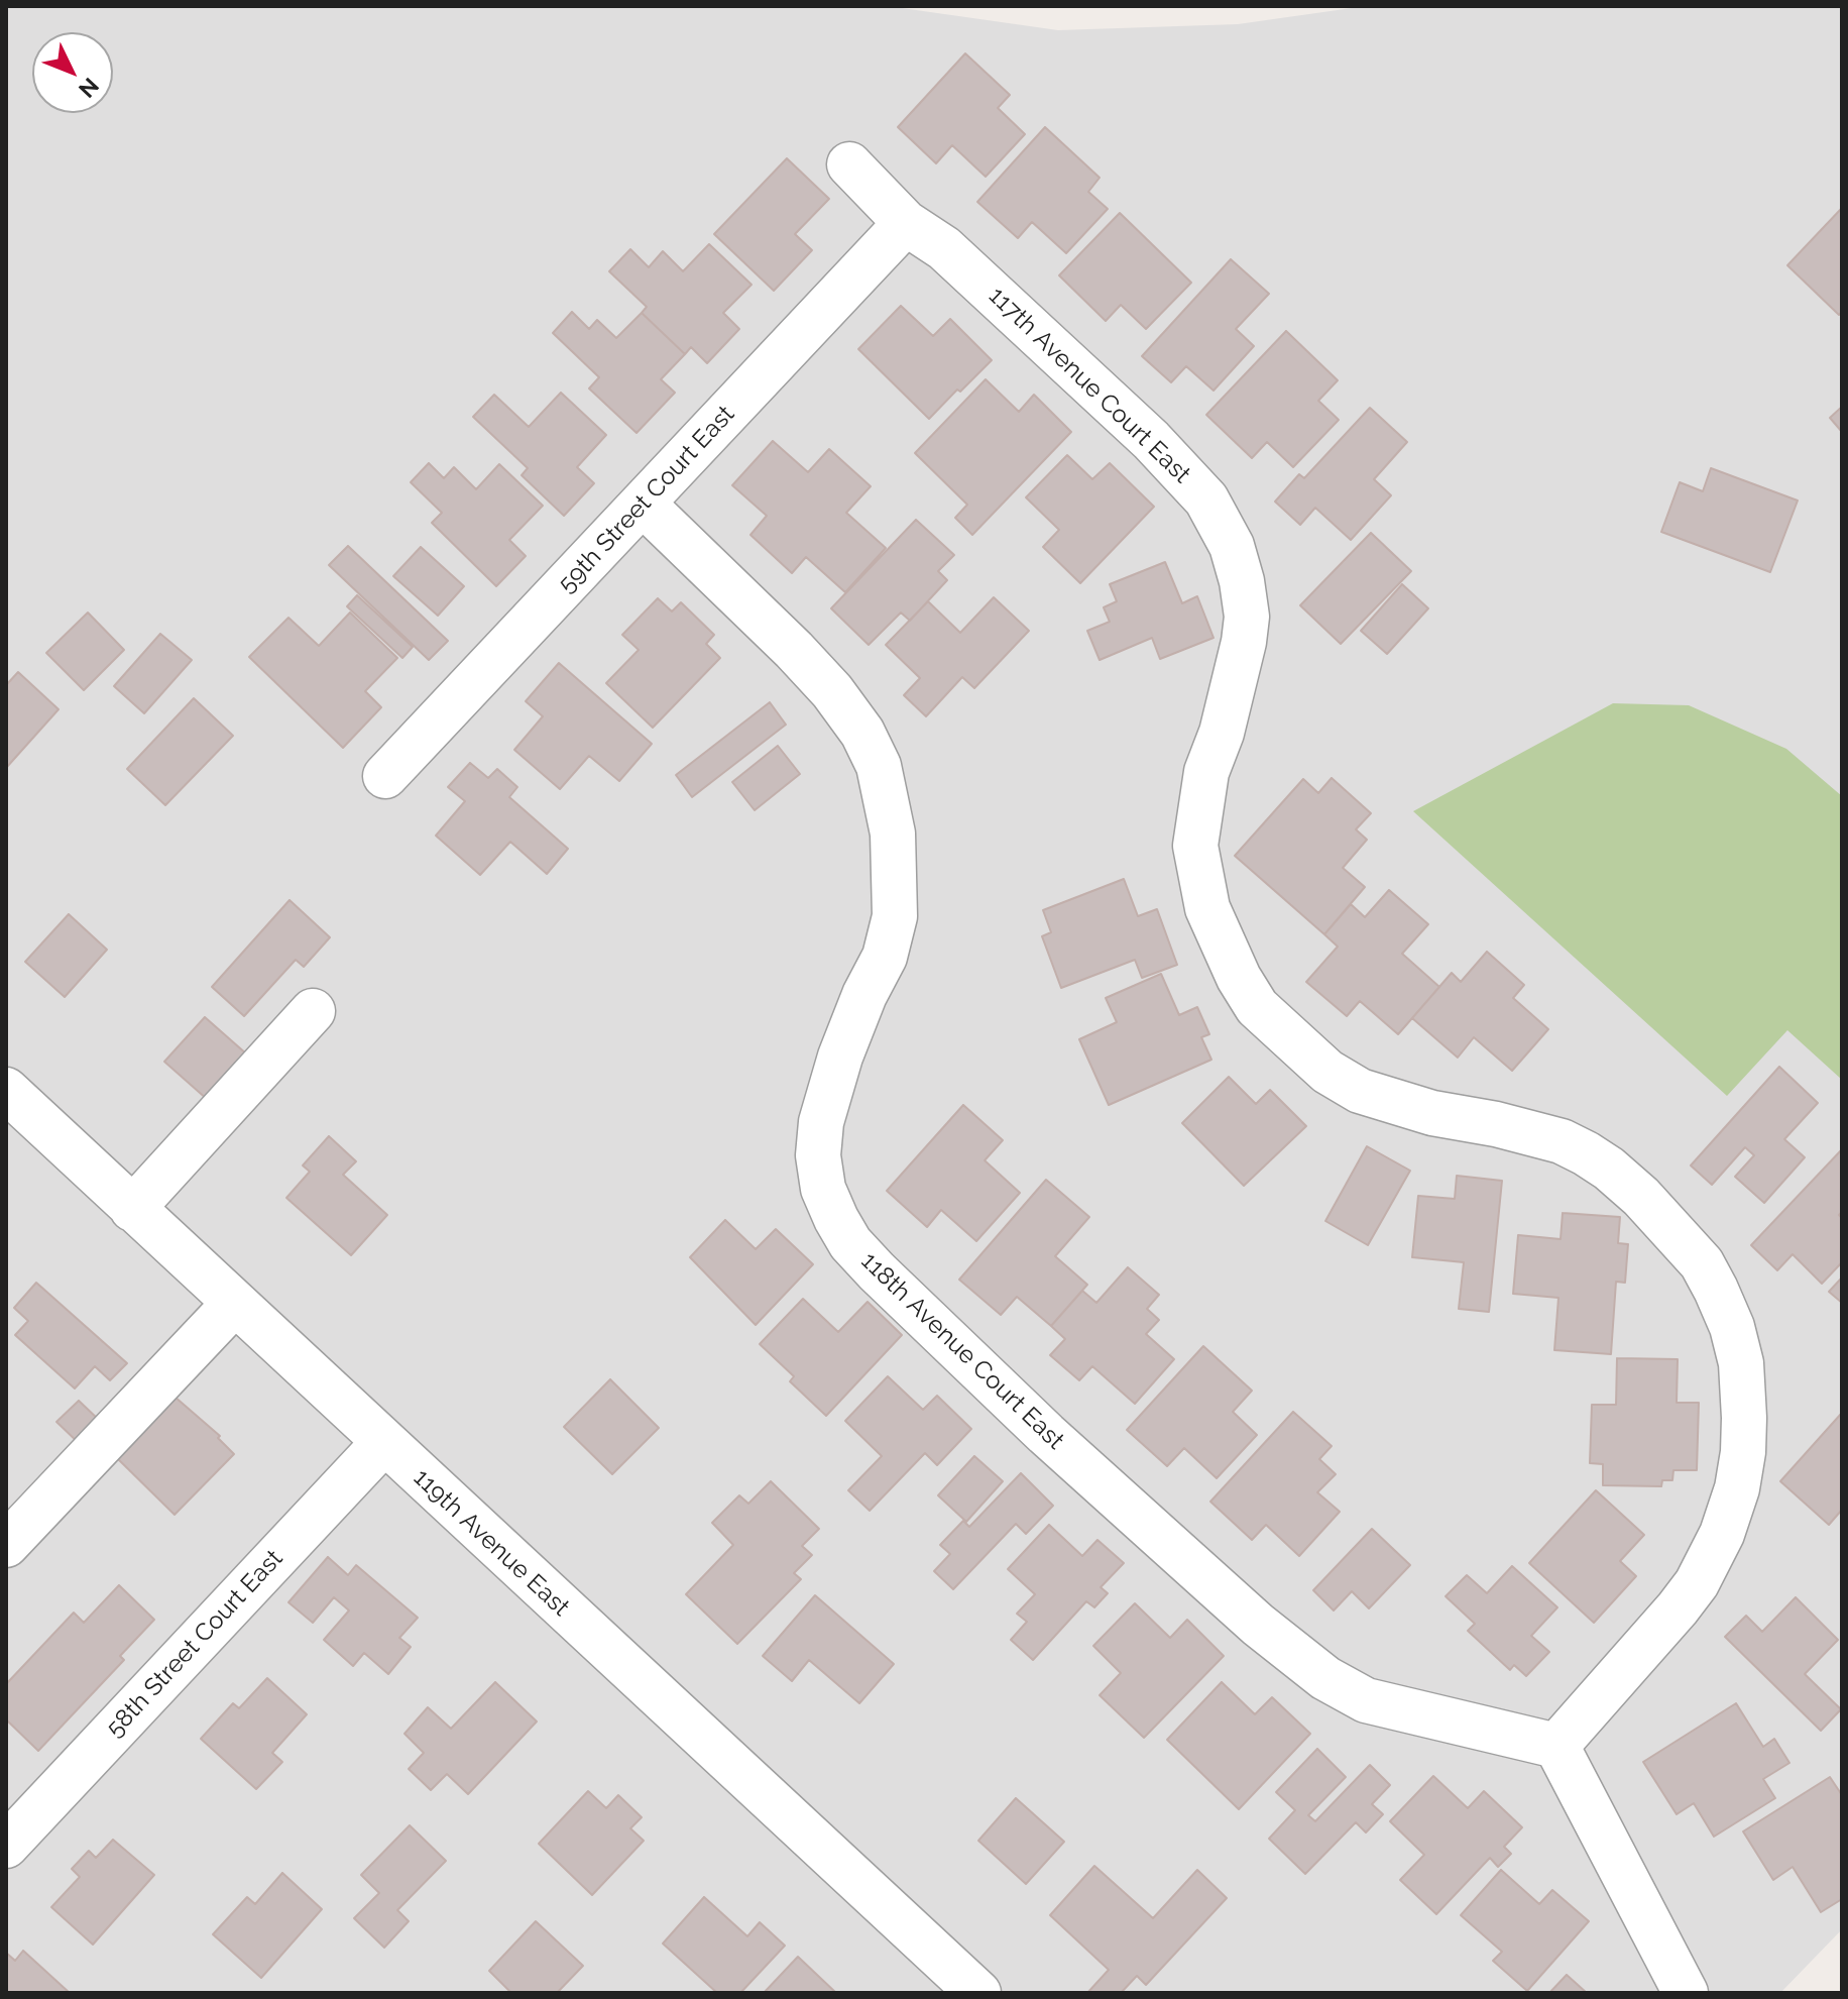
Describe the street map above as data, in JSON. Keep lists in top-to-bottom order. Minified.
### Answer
{"streets":{"street":["117th Avenue Court East","59th Street Court East","118th Avenue Court East","119th Avenue East","58th Street Court East"]},"crossings":[["117th Avenue Court East","59th Street Court East"],["117th Avenue Court East","118th Avenue Court East"],["59th Street Court East","118th Avenue Court East"],["119th Avenue East","58th Street Court East"]],"north":"bottom right"}
